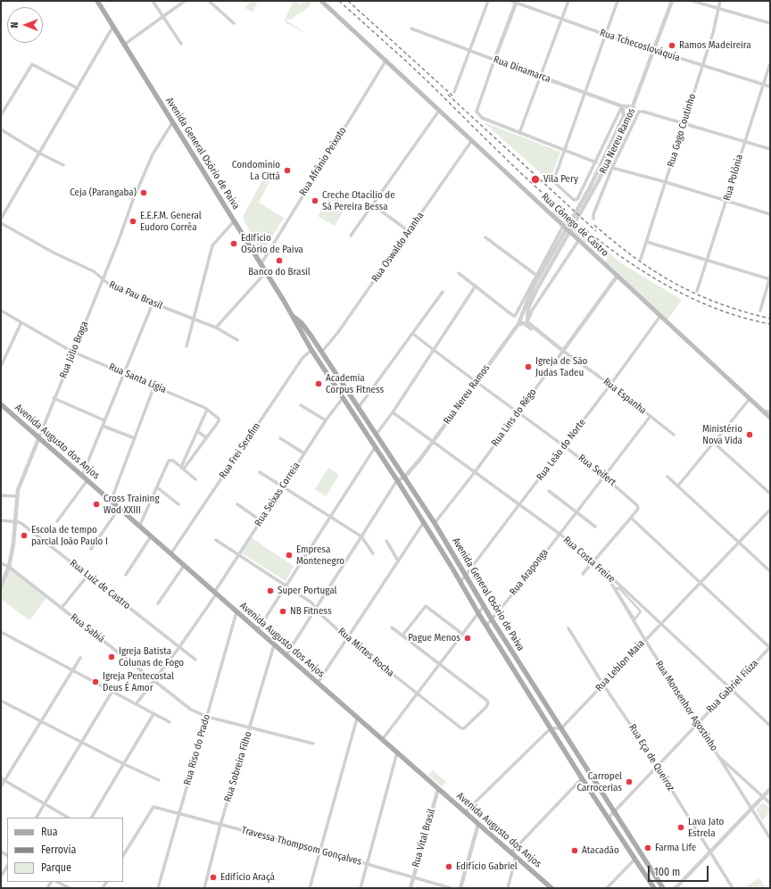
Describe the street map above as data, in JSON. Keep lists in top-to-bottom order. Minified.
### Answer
{"streets":{"main road":["Avenida General Osório de Paiva","Rua Cônego de Castro","Avenida Augusto dos Anjos"],"street":["Rua Tchecoslováquia","Rua Dinamarca","Rua Gago Coutinho","Rua Nereu Ramos","Rua Afrânio Peixoto","Rua Polônia","Rua Oswaldo Aranha","Rua Pau Brasil","Rua Júlio Braga","Rua Santa Lígia","Rua Espanha","Rua Lins do Rêgo","Rua Leão do Norte","Rua Frei Serafim","Rua Seifert","Rua Seixas Correia","Rua Costa Freire","Rua Araponga","Rua Luiz de Castro","Rua Sabiá","Rua Mirtes Rocha","Rua Leblon Maia","Rua Gabriel Fiúza","Rua Monsenhor Agostinho","Rua Riso do Prado","Rua Eça de Queiroz","Rua Sobreira Filho","Rua Vital Brasil","Travessa Thompsom Gonçalves"]},"crossings":[["Rua Tchecoslováquia","Rua Gago Coutinho"],["Rua Tchecoslováquia","Rua Nereu Ramos"],["Rua Tchecoslováquia","Rua Polônia"],["Rua Dinamarca","Rua Nereu Ramos"],["Rua Gago Coutinho","Rua Nereu Ramos"],["Rua Nereu Ramos","Avenida General Osório de Paiva"],["Rua Nereu Ramos","Rua Espanha"],["Rua Nereu Ramos","Rua Seifert"],["Rua Nereu Ramos","Rua Costa Freire"],["Avenida General Osório de Paiva","Rua Afrânio Peixoto"],["Avenida General Osório de Paiva","Rua Oswaldo Aranha"],["Avenida General Osório de Paiva","Rua Júlio Braga"],["Avenida General Osório de Paiva","Rua Lins do Rêgo"],["Avenida General Osório de Paiva","Rua Leão do Norte"],["Avenida General Osório de Paiva","Rua Frei Serafim"],["Avenida General Osório de Paiva","Rua Seixas Correia"],["Avenida General Osório de Paiva","Rua Araponga"],["Avenida General Osório de Paiva","Rua Leblon Maia"],["Avenida General Osório de Paiva","Rua Gabriel Fiúza"],["Rua Afrânio Peixoto","Rua Cônego de Castro"],["Rua Cônego de Castro","Rua Oswaldo Aranha"],["Rua Cônego de Castro","Rua Lins do Rêgo"],["Rua Cônego de Castro","Rua Leão do Norte"],["Rua Pau Brasil","Rua Júlio Braga"],["Rua Júlio Braga","Rua Santa Lígia"],["Rua Júlio Braga","Avenida Augusto dos Anjos"],["Rua Júlio Braga","Rua Luiz de Castro"],["Rua Júlio Braga","Rua Sabiá"],["Rua Espanha","Rua Lins do Rêgo"],["Rua Espanha","Rua Leão do Norte"],["Rua Espanha","Rua Araponga"],["Rua Lins do Rêgo","Rua Seifert"],["Rua Lins do Rêgo","Rua Costa Freire"],["Avenida Augusto dos Anjos","Rua Frei Serafim"],["Avenida Augusto dos Anjos","Rua Seixas Correia"],["Avenida Augusto dos Anjos","Rua Riso do Prado"],["Avenida Augusto dos Anjos","Rua Sobreira Filho"],["Avenida Augusto dos Anjos","Rua Vital Brasil"],["Rua Leão do Norte","Rua Seifert"],["Rua Leão do Norte","Rua Costa Freire"],["Rua Seifert","Rua Araponga"],["Rua Seixas Correia","Rua Luiz de Castro"],["Rua Seixas Correia","Rua Sabiá"],["Rua Seixas Correia","Rua Mirtes Rocha"],["Rua Costa Freire","Rua Araponga"],["Rua Costa Freire","Rua Leblon Maia"],["Rua Costa Freire","Rua Gabriel Fiúza"],["Rua Costa Freire","Rua Monsenhor Agostinho"],["Rua Sabiá","Rua Riso do Prado"],["Rua Sabiá","Rua Sobreira Filho"],["Rua Leblon Maia","Rua Monsenhor Agostinho"],["Rua Leblon Maia","Rua Eça de Queiroz"],["Rua Gabriel Fiúza","Rua Monsenhor Agostinho"],["Rua Gabriel Fiúza","Rua Eça de Queiroz"],["Rua Riso do Prado","Travessa Thompsom Gonçalves"],["Rua Sobreira Filho","Travessa Thompsom Gonçalves"],["Rua Vital Brasil","Travessa Thompsom Gonçalves"]],"places":["Ramos Madeireira","Condomínio La Cittá","Vila Pery","Ceja (Parangaba)","Creche Otacílio de Sá Pereira Bessa","E.E.F.M. General Eudoro Corrêa","Edifício Osório de Paiva","Banco do Brasil","Igreja de São Judas Tadeu","Academia Corpus Fitness","Ministério Nova Vida","Cross Training Wod XXIII","Escola de tempo parcial João Paulo I","Empresa Montenegro","Super Portugal","NB Fitness","Pague Menos","Igreja Batista Colunas de Fogo","Igreja Pentecostal Deus É Amor","Carropel Carrocerias","Lava Jato Estrela","Farma Life","Atacadão","Edifício Gabriel","Edifício Araçá"],"legend":["Rua","Ferrovia","Parque"],"scale_bar":"100 m","north":"left"}
